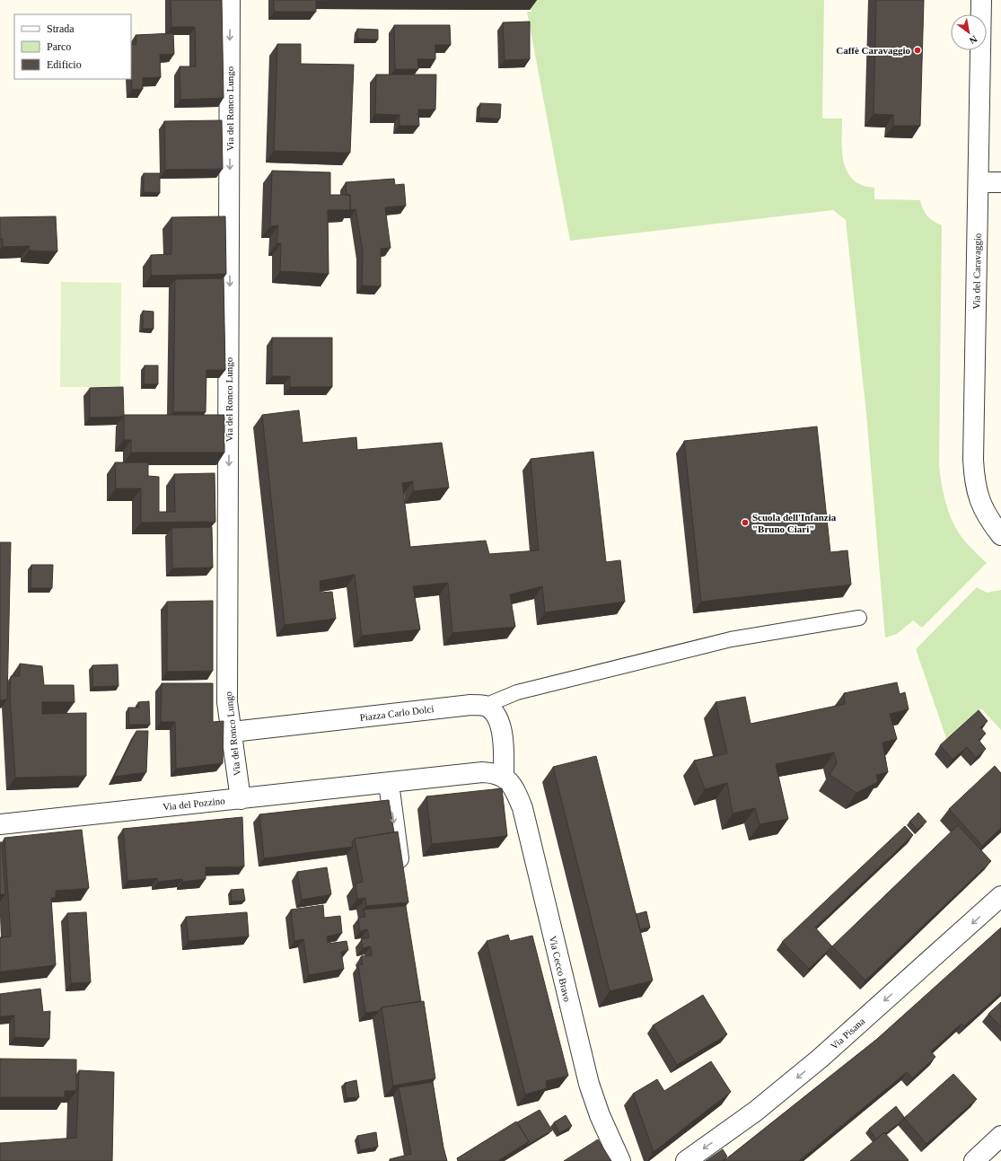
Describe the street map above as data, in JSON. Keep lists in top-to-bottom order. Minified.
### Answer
{"streets":{"street":["Via del Ronco Lungo","Via del Caravaggio","Piazza Carlo Dolci","Via del Pozzino","Via Cecco Bravo","Via Pisana"]},"crossings":[["Via del Ronco Lungo","Piazza Carlo Dolci"],["Via del Ronco Lungo","Via del Pozzino"],["Via del Pozzino","Via Cecco Bravo"]],"one_way":["Via del Ronco Lungo","Via Pisana"],"places":["Caffè Caravaggio","Scuola dell'Infanzia \"Bruno Ciari\""],"legend":["Strada","Parco","Edificio"],"north":"bottom right"}
